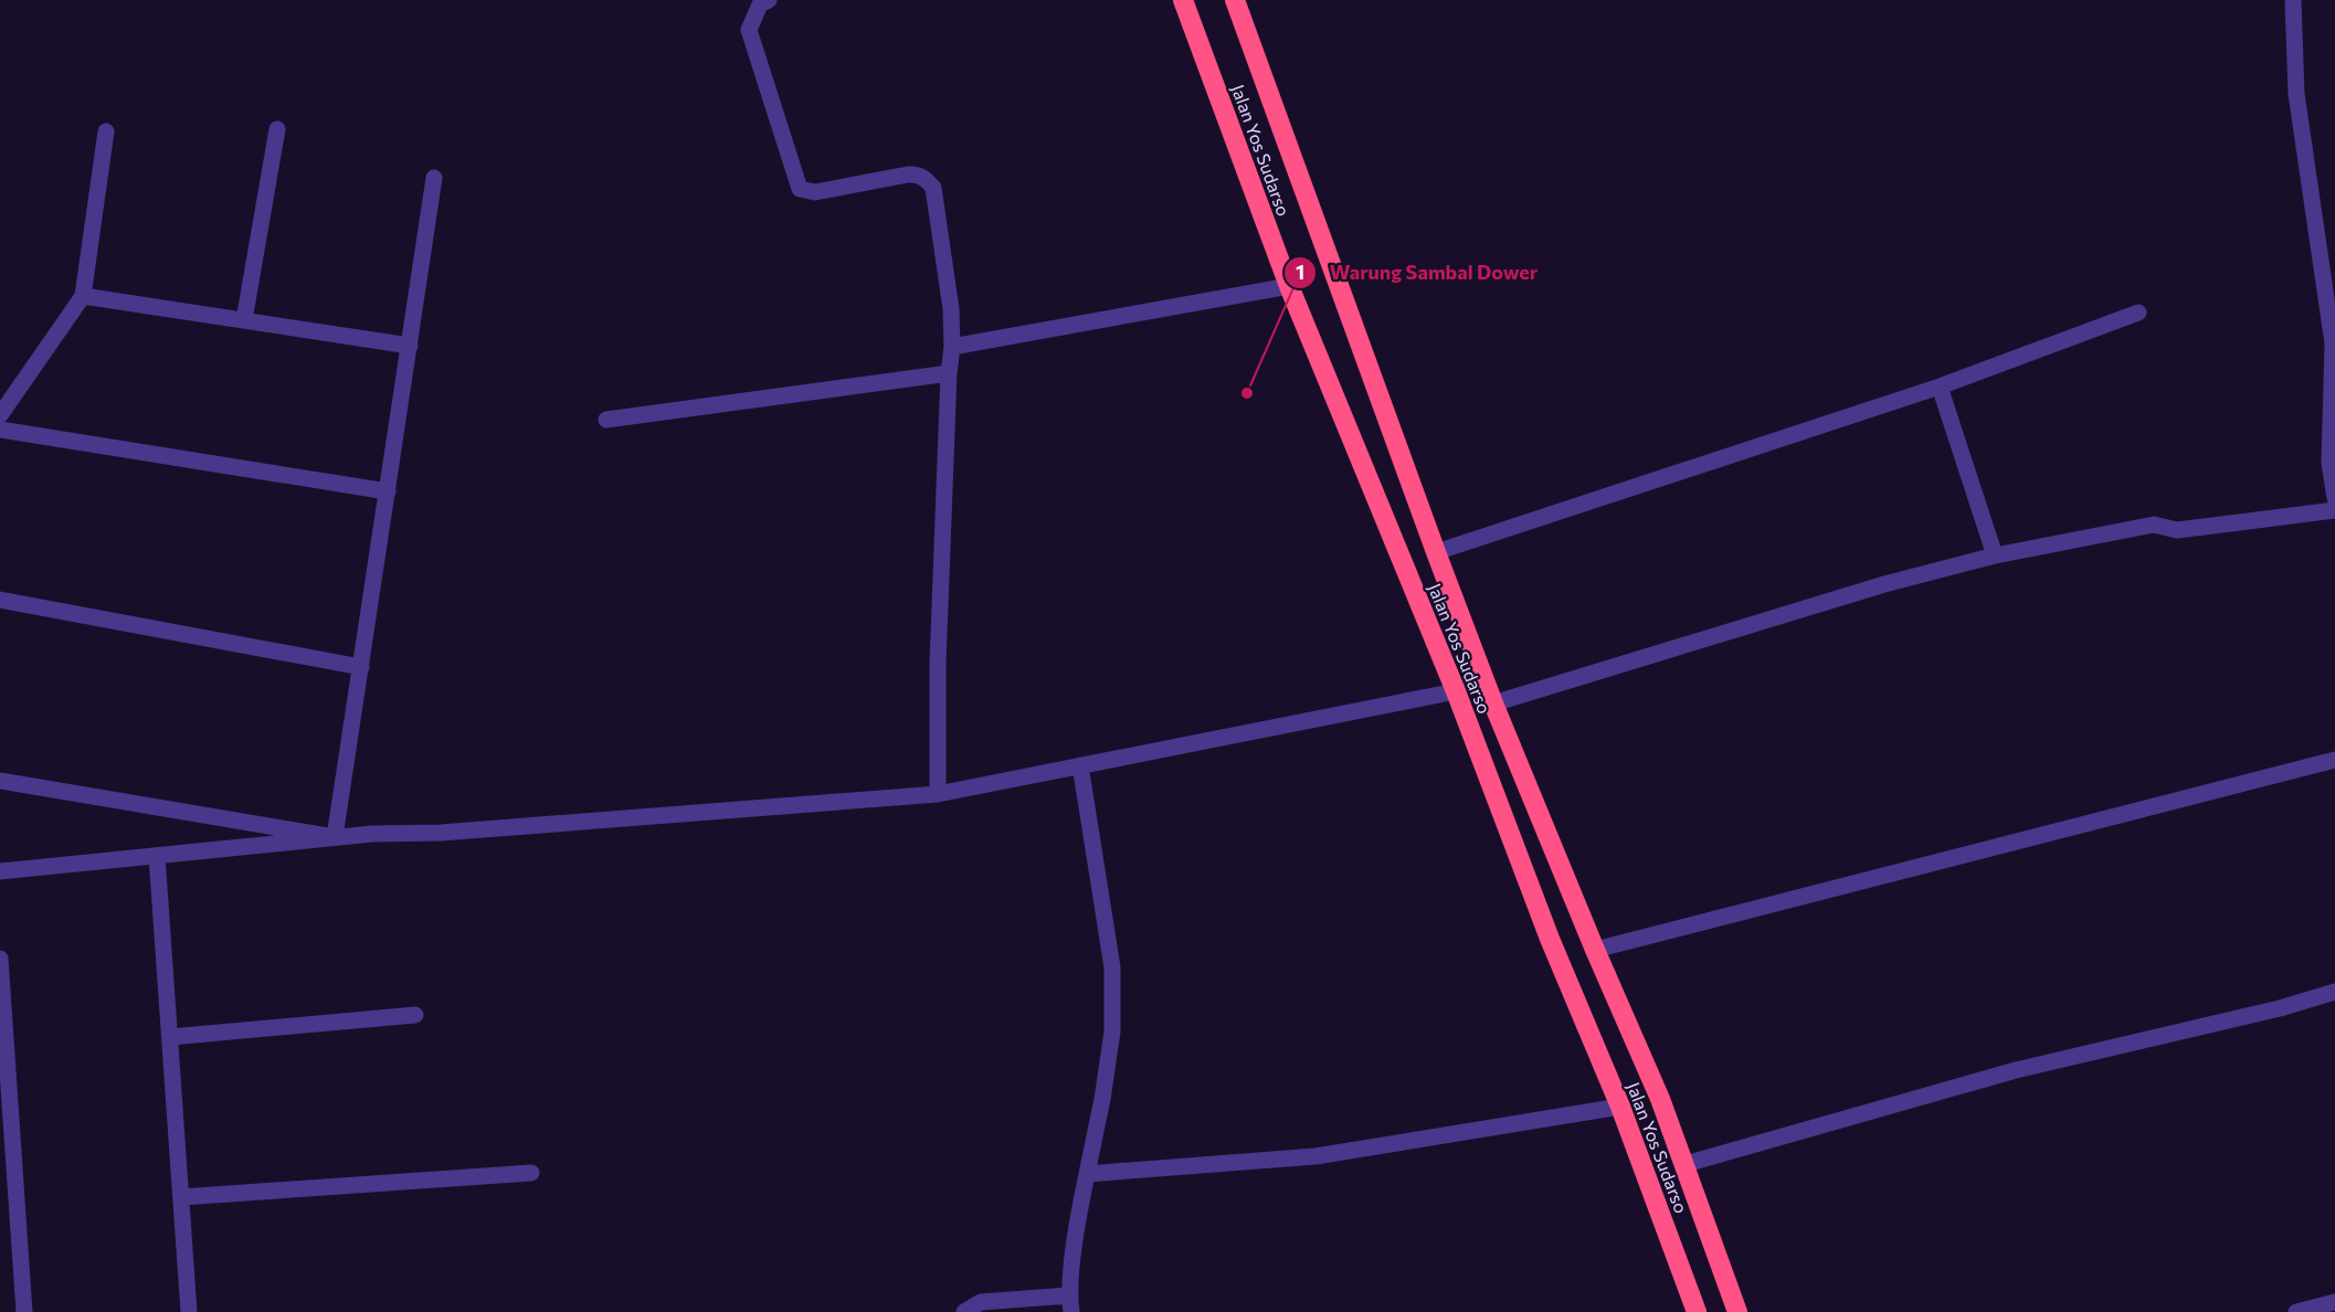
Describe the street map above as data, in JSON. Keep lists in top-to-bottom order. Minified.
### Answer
{"streets":{"highway":["Jalan Yos Sudarso"]},"places":["Warung Sambal Dower"]}
